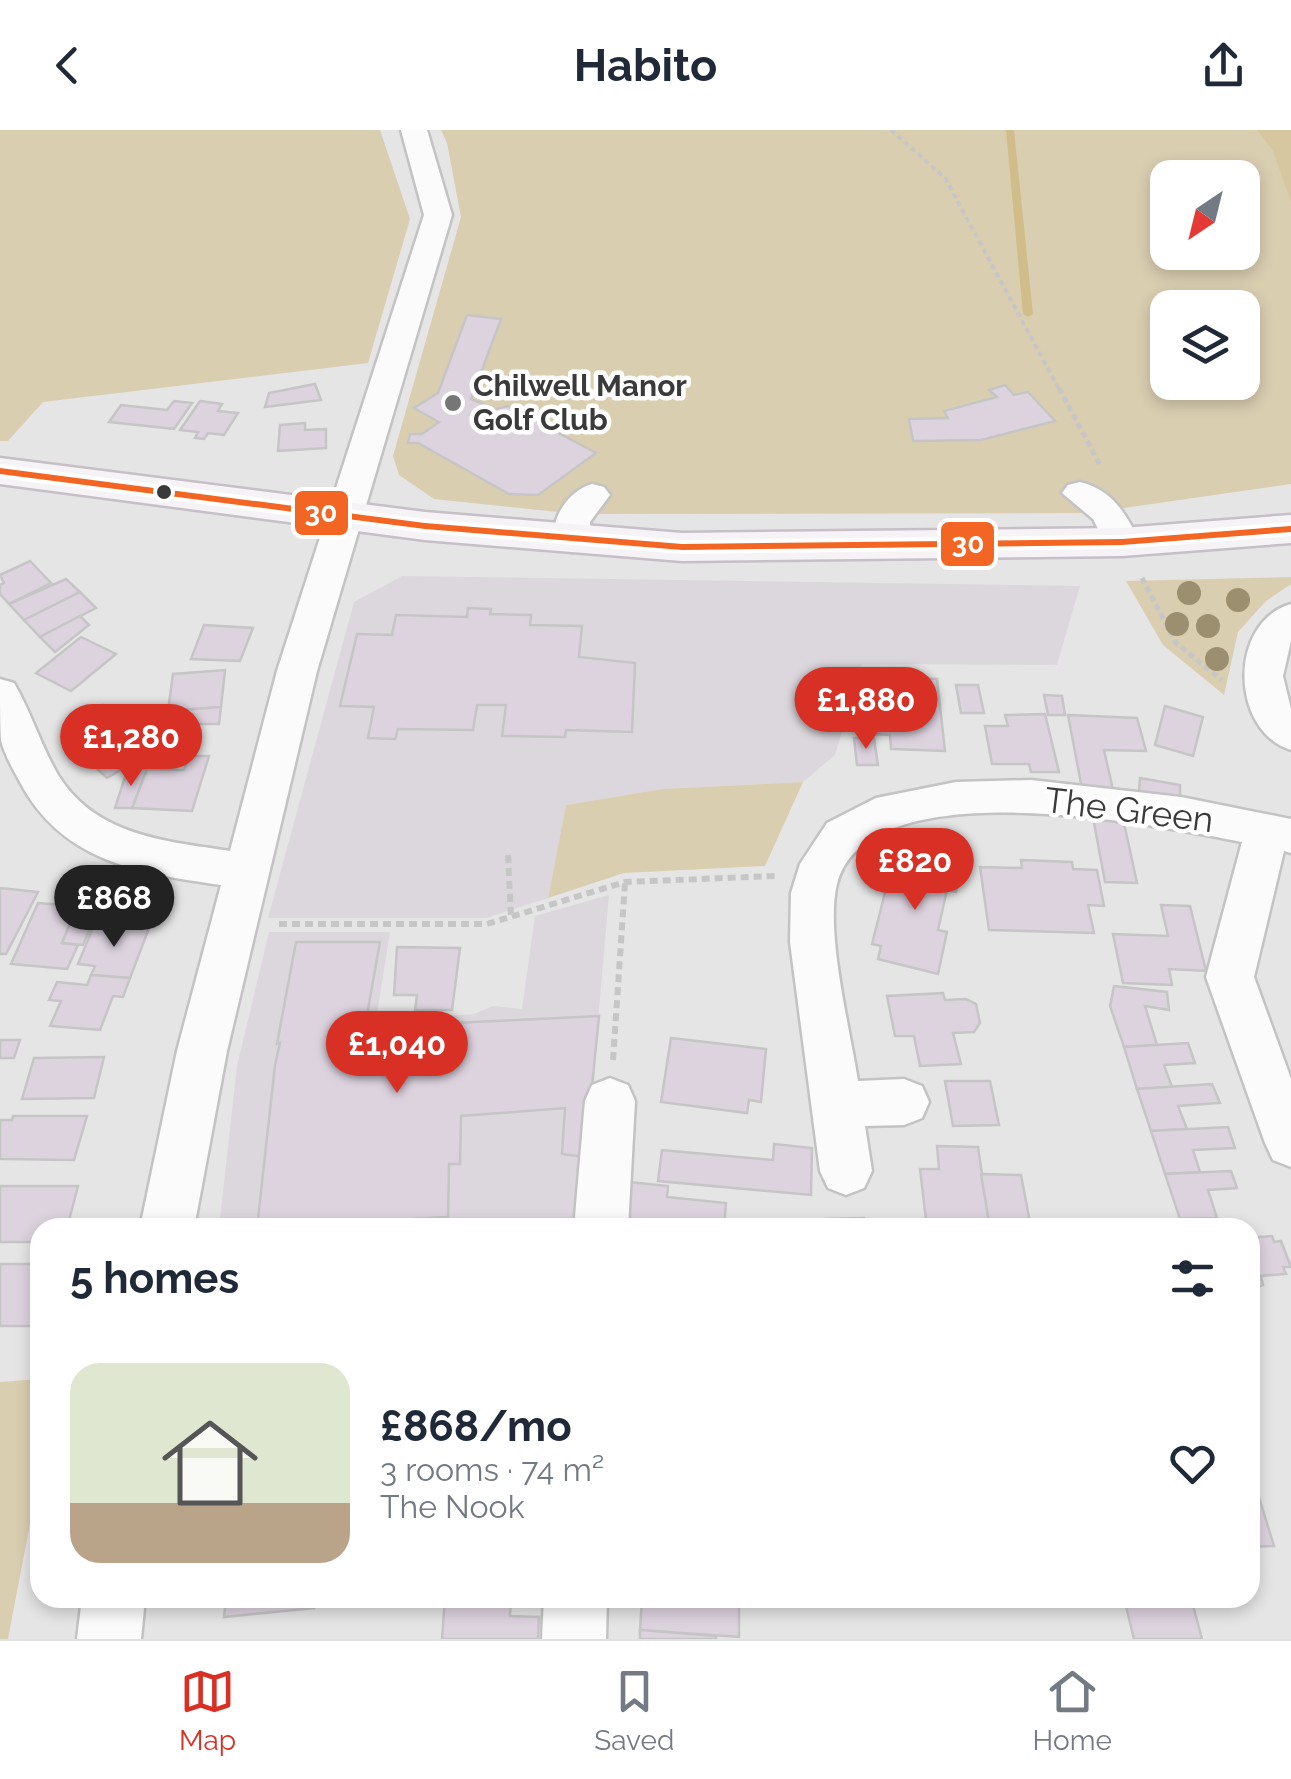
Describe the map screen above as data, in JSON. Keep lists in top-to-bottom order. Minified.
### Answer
{"streets":{"street":["The Green"]},"places":["Chilwell Manor Golf Club"],"lines":["transit line 30"],"north":"bottom left","page":{"header":"Habito","price":["£1,880","£1,280","£820","£868","£1,040"],"heading":"5 homes","list":[{"name":"£868/mo","note":"3 rooms · 74 m² · The Nook"}],"tabs":["Map","Saved","Home"]}}
